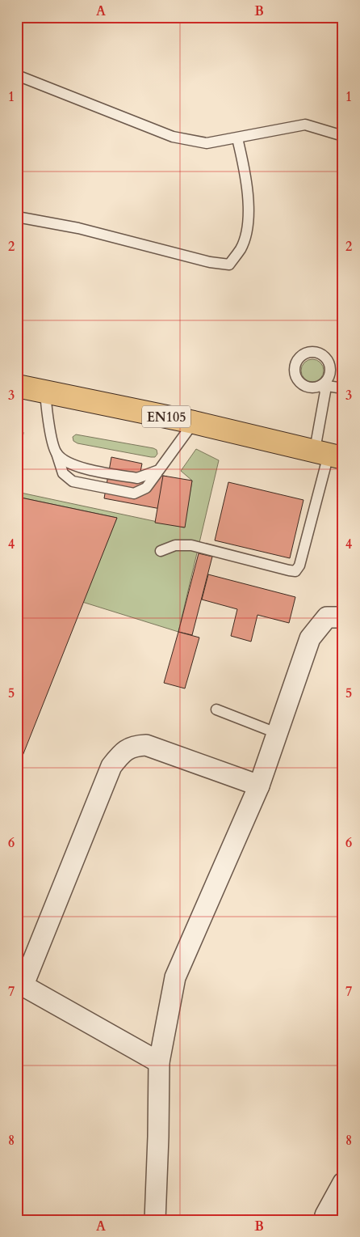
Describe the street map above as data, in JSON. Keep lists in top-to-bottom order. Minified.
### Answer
{"streets":{"main road":["EN105"]},"grid":{"columns":["A","B"],"rows":["1","2","3","4","5","6","7","8"]}}
